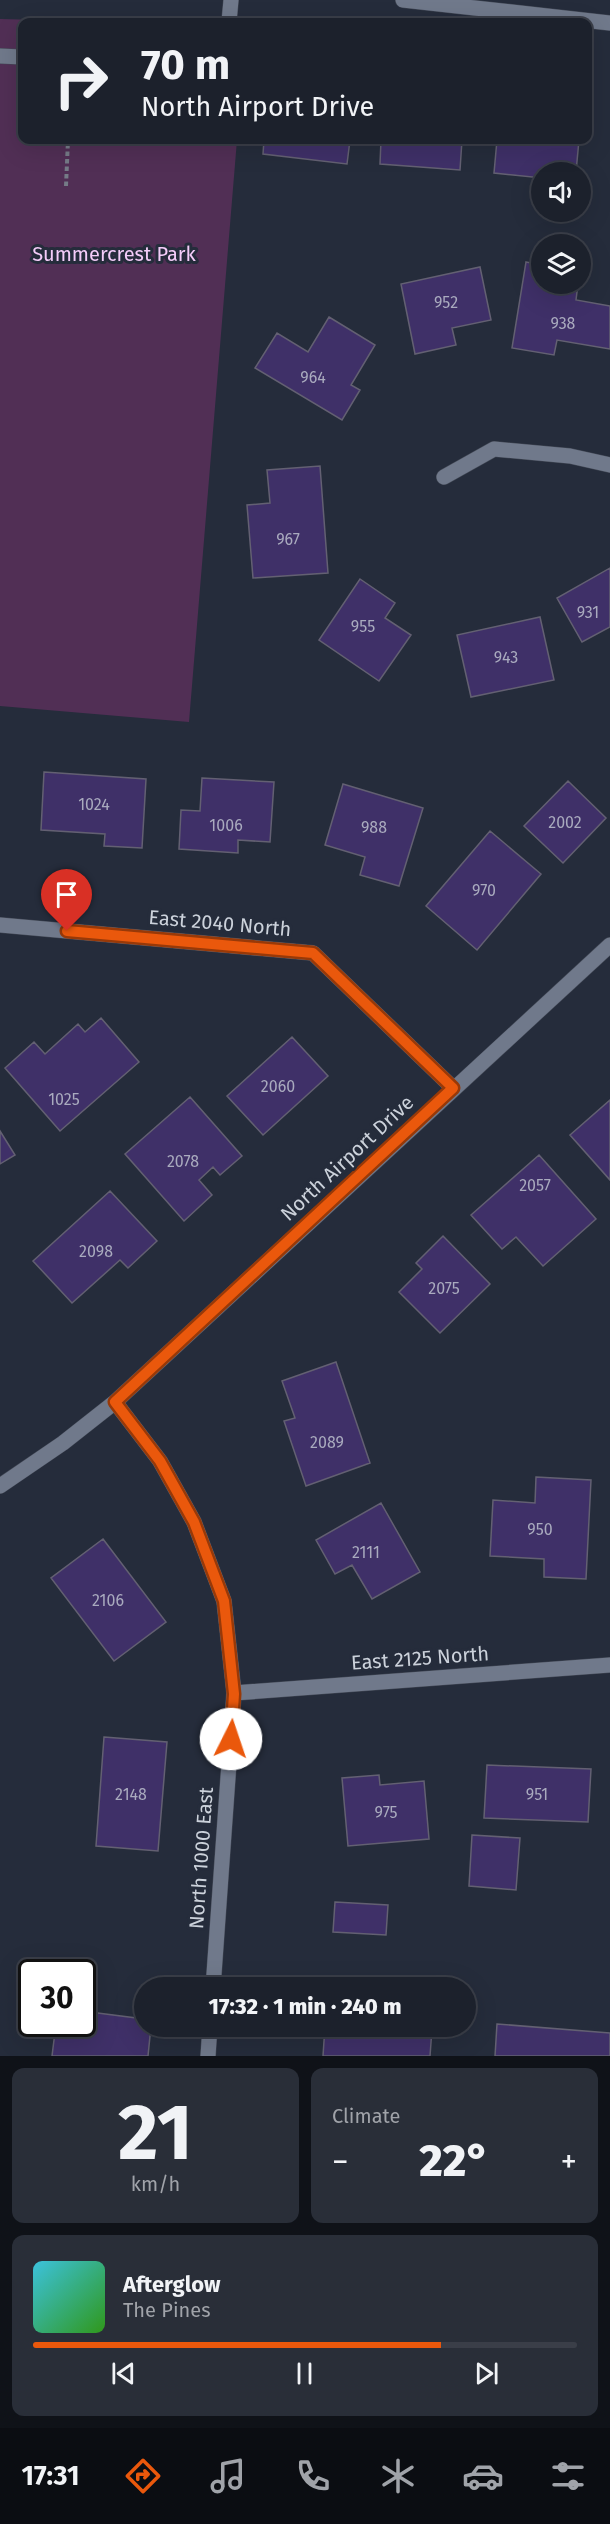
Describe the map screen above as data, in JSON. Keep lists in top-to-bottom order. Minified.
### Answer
{"streets":{"street":["East 2040 North","North Airport Drive","East 2125 North","North 1000 East"]},"crossings":[["East 2040 North","North Airport Drive"],["North Airport Drive","North 1000 East"],["East 2125 North","North 1000 East"]],"parks":["Summercrest Park"],"house_numbers":["952","938","964","967","931","955","943","1024","2002","1006","988","970","2060","1025","2078","2057","2098","2075","2089","950","2111","2106","2148","951","975"],"page":{"turn":["70 m","North Airport Drive"],"limit":"30","trip":"17:32 · 1 min · 240 m","tile":[["21","km/h"],"Climate"],"heat":["−","22°","+"],"song":["Afterglow","The Pines"],"tabs":"17:31"}}
